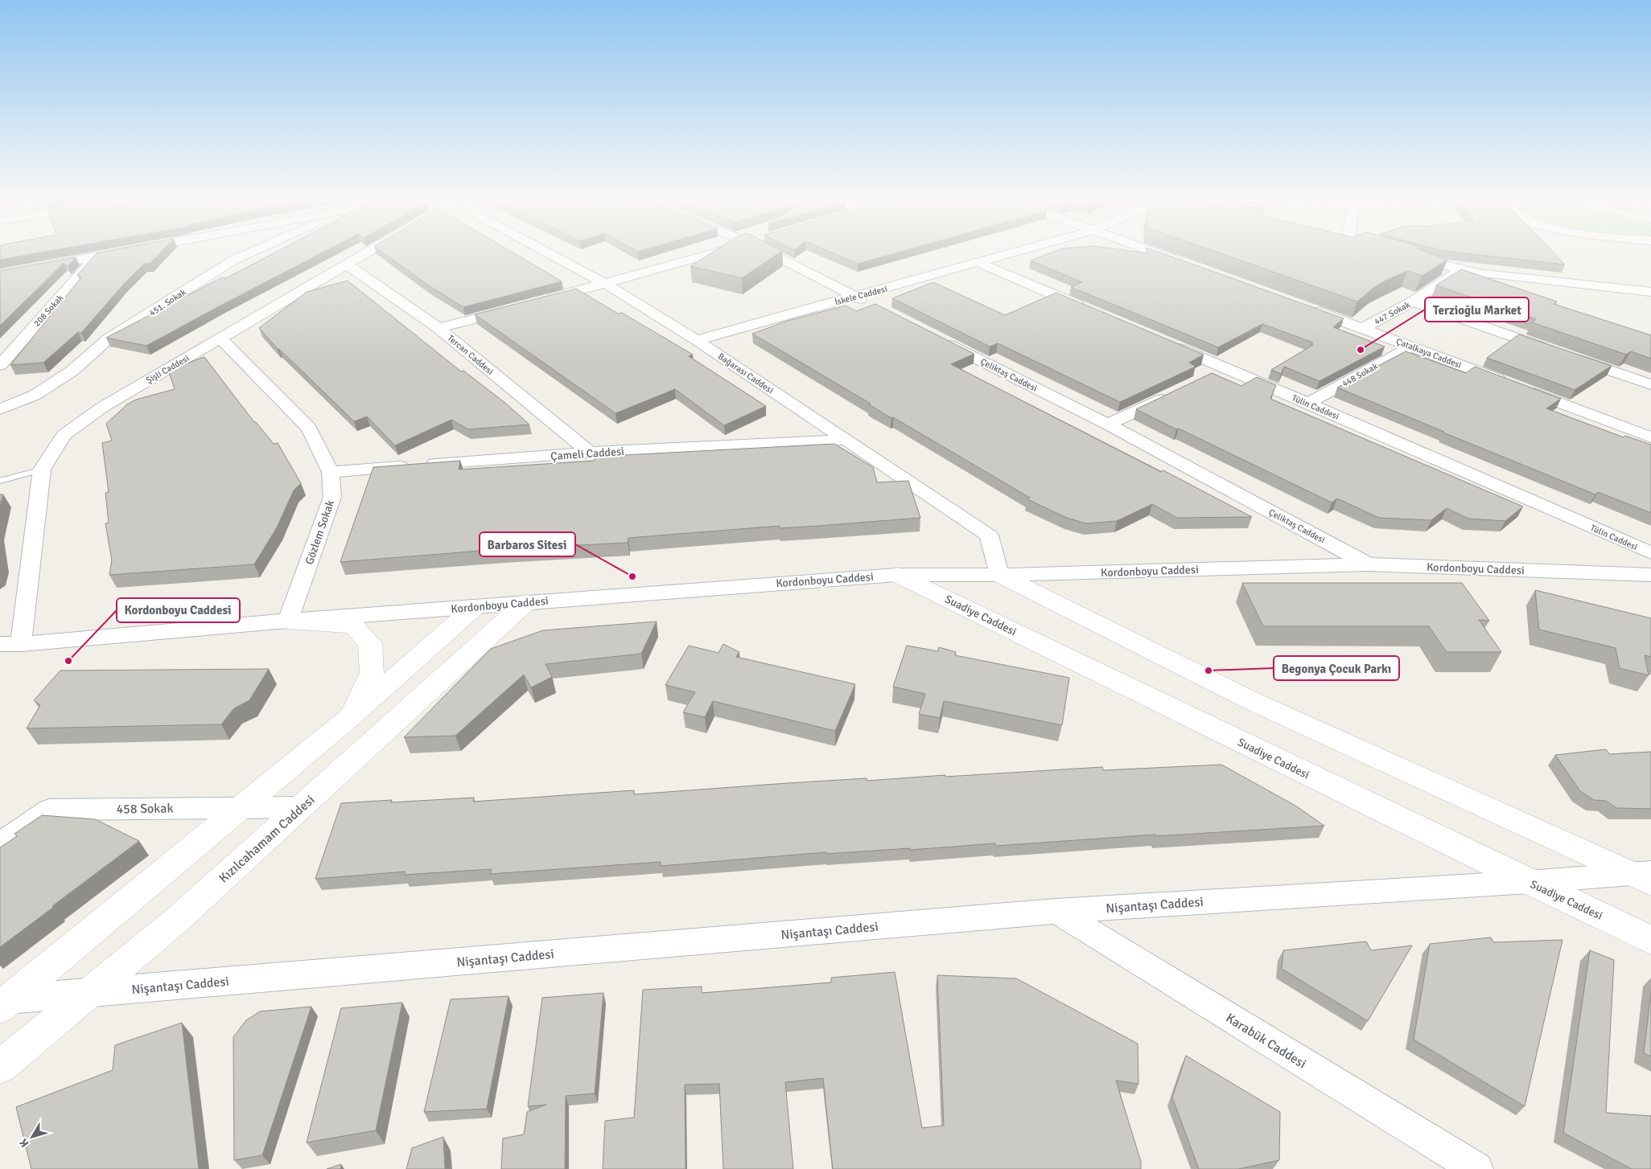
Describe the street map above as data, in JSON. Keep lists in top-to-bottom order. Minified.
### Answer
{"streets":{"main road":["Suadiye Caddesi","Kızılcahamam Caddesi"],"street":["İskele Caddesi","451. Sokak","208 Sokak","447 Sokak","Çatalkaya Caddesi","Tercan Caddesi","Şişli Caddesi","Bağarası Caddesi","Çeliktaş Caddesi","448 Sokak","Tülin Caddesi","Çameli Caddesi","Gözlem Sokak","Kordonboyu Caddesi","458 Sokak","Nişantaşı Caddesi","Karabük Caddesi"]},"crossings":[["İskele Caddesi","Bağarası Caddesi"],["447 Sokak","Çatalkaya Caddesi"],["Çatalkaya Caddesi","448 Sokak"],["Tercan Caddesi","Şişli Caddesi"],["Tercan Caddesi","Çameli Caddesi"],["Şişli Caddesi","Gözlem Sokak"],["Şişli Caddesi","Kordonboyu Caddesi"],["Bağarası Caddesi","Çameli Caddesi"],["Bağarası Caddesi","Kordonboyu Caddesi"],["Çeliktaş Caddesi","Kordonboyu Caddesi"],["448 Sokak","Tülin Caddesi"],["Çameli Caddesi","Gözlem Sokak"],["Gözlem Sokak","Kordonboyu Caddesi"],["Kordonboyu Caddesi","Suadiye Caddesi"],["Kordonboyu Caddesi","Kızılcahamam Caddesi"],["Suadiye Caddesi","Nişantaşı Caddesi"],["458 Sokak","Kızılcahamam Caddesi"],["Kızılcahamam Caddesi","Nişantaşı Caddesi"],["Nişantaşı Caddesi","Karabük Caddesi"]],"places":["Terzioğlu Market","Barbaros Sitesi","Kordonboyu Caddesi","Begonya Çocuk Parkı"],"north":"bottom left"}
